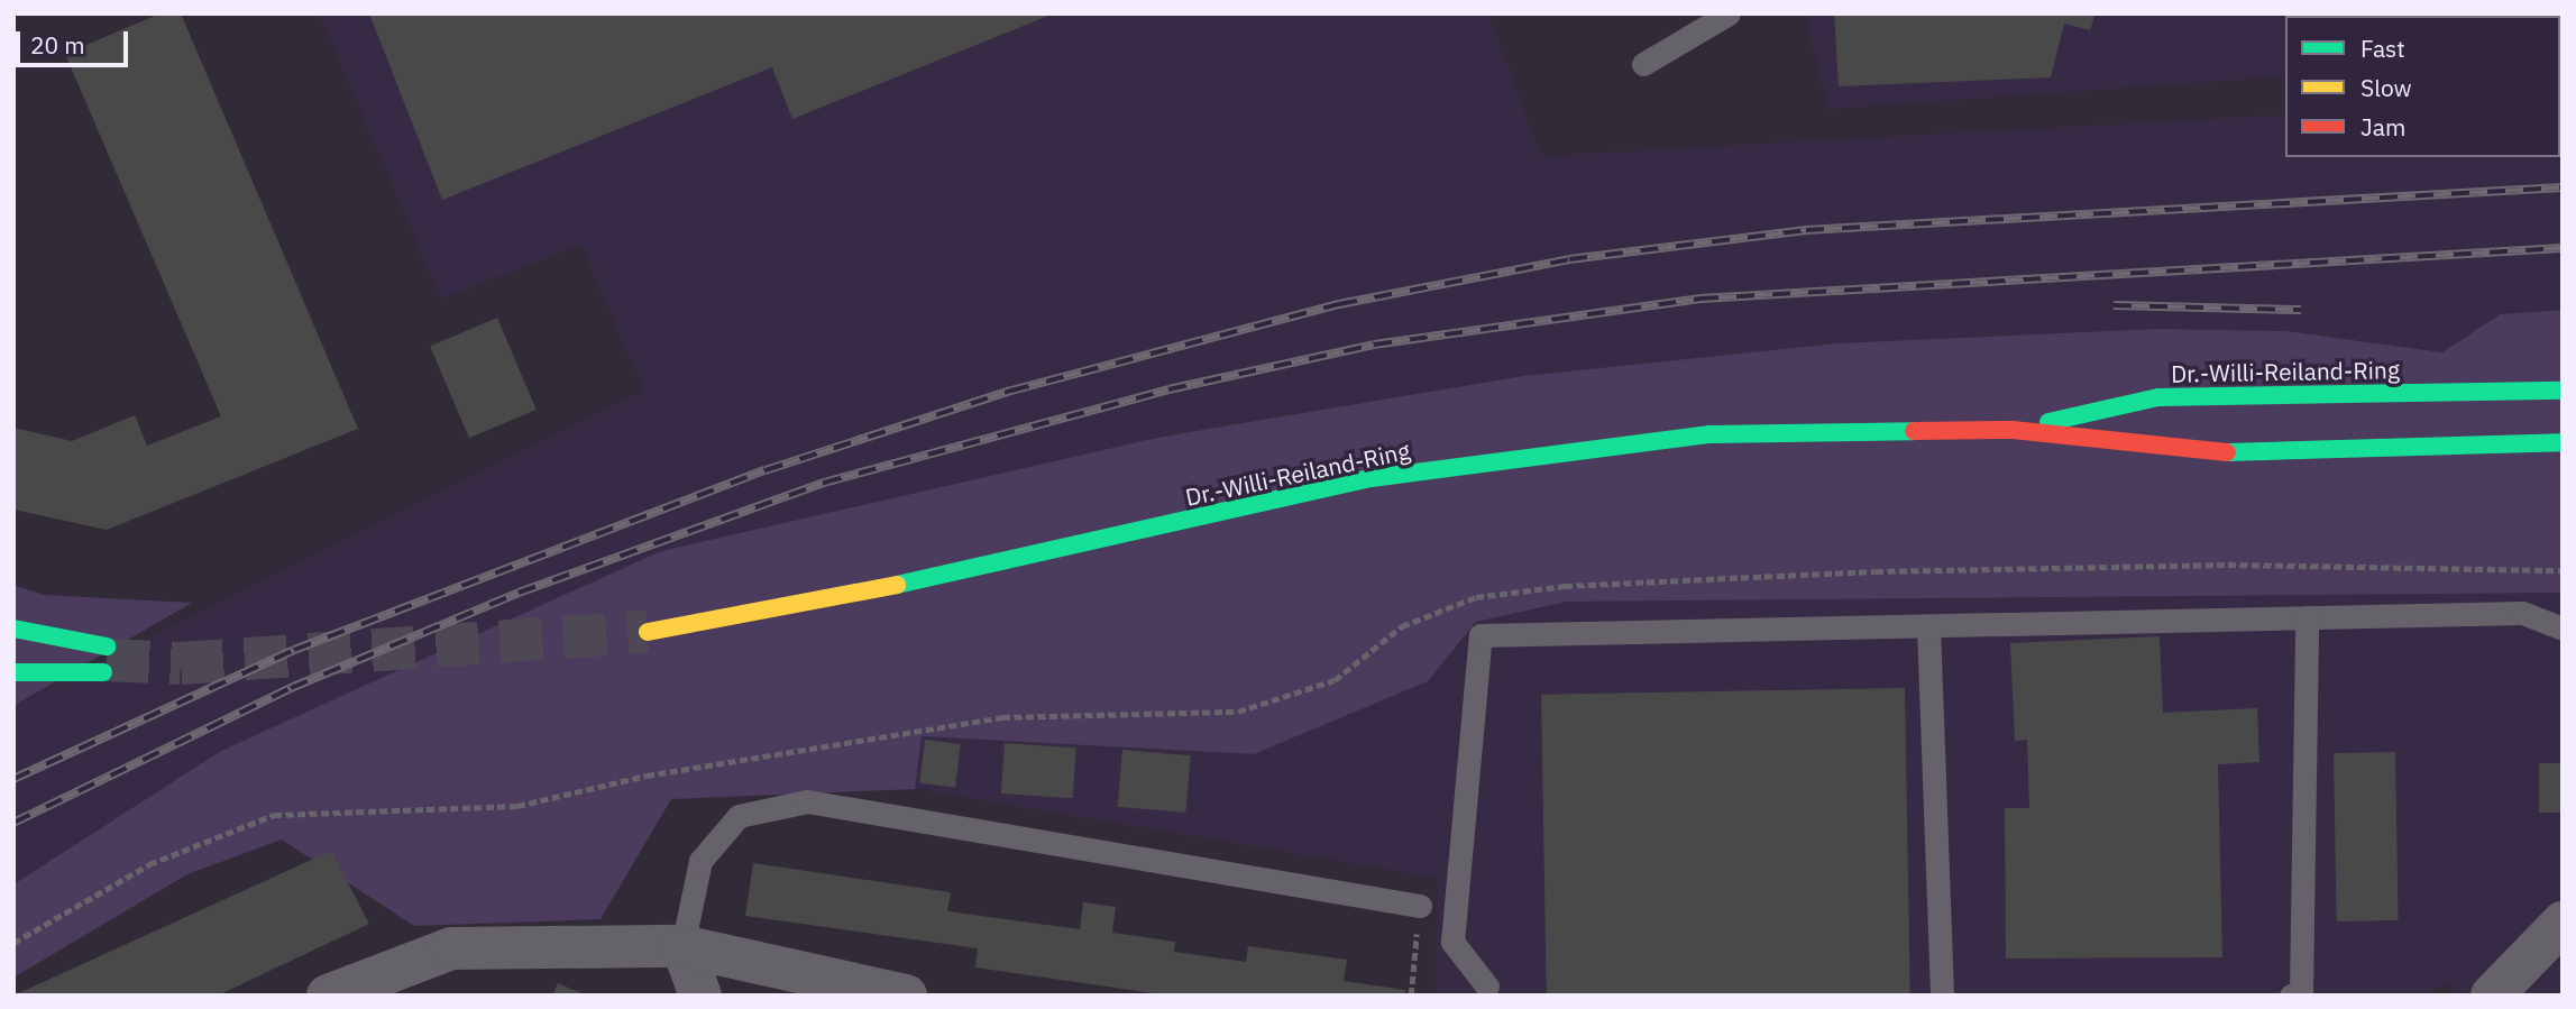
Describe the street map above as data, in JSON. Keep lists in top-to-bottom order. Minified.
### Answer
{"streets":{"highway":["Dr.-Willi-Reiland-Ring"]},"legend":["Fast","Slow","Jam"],"scale_bar":"20 m"}
